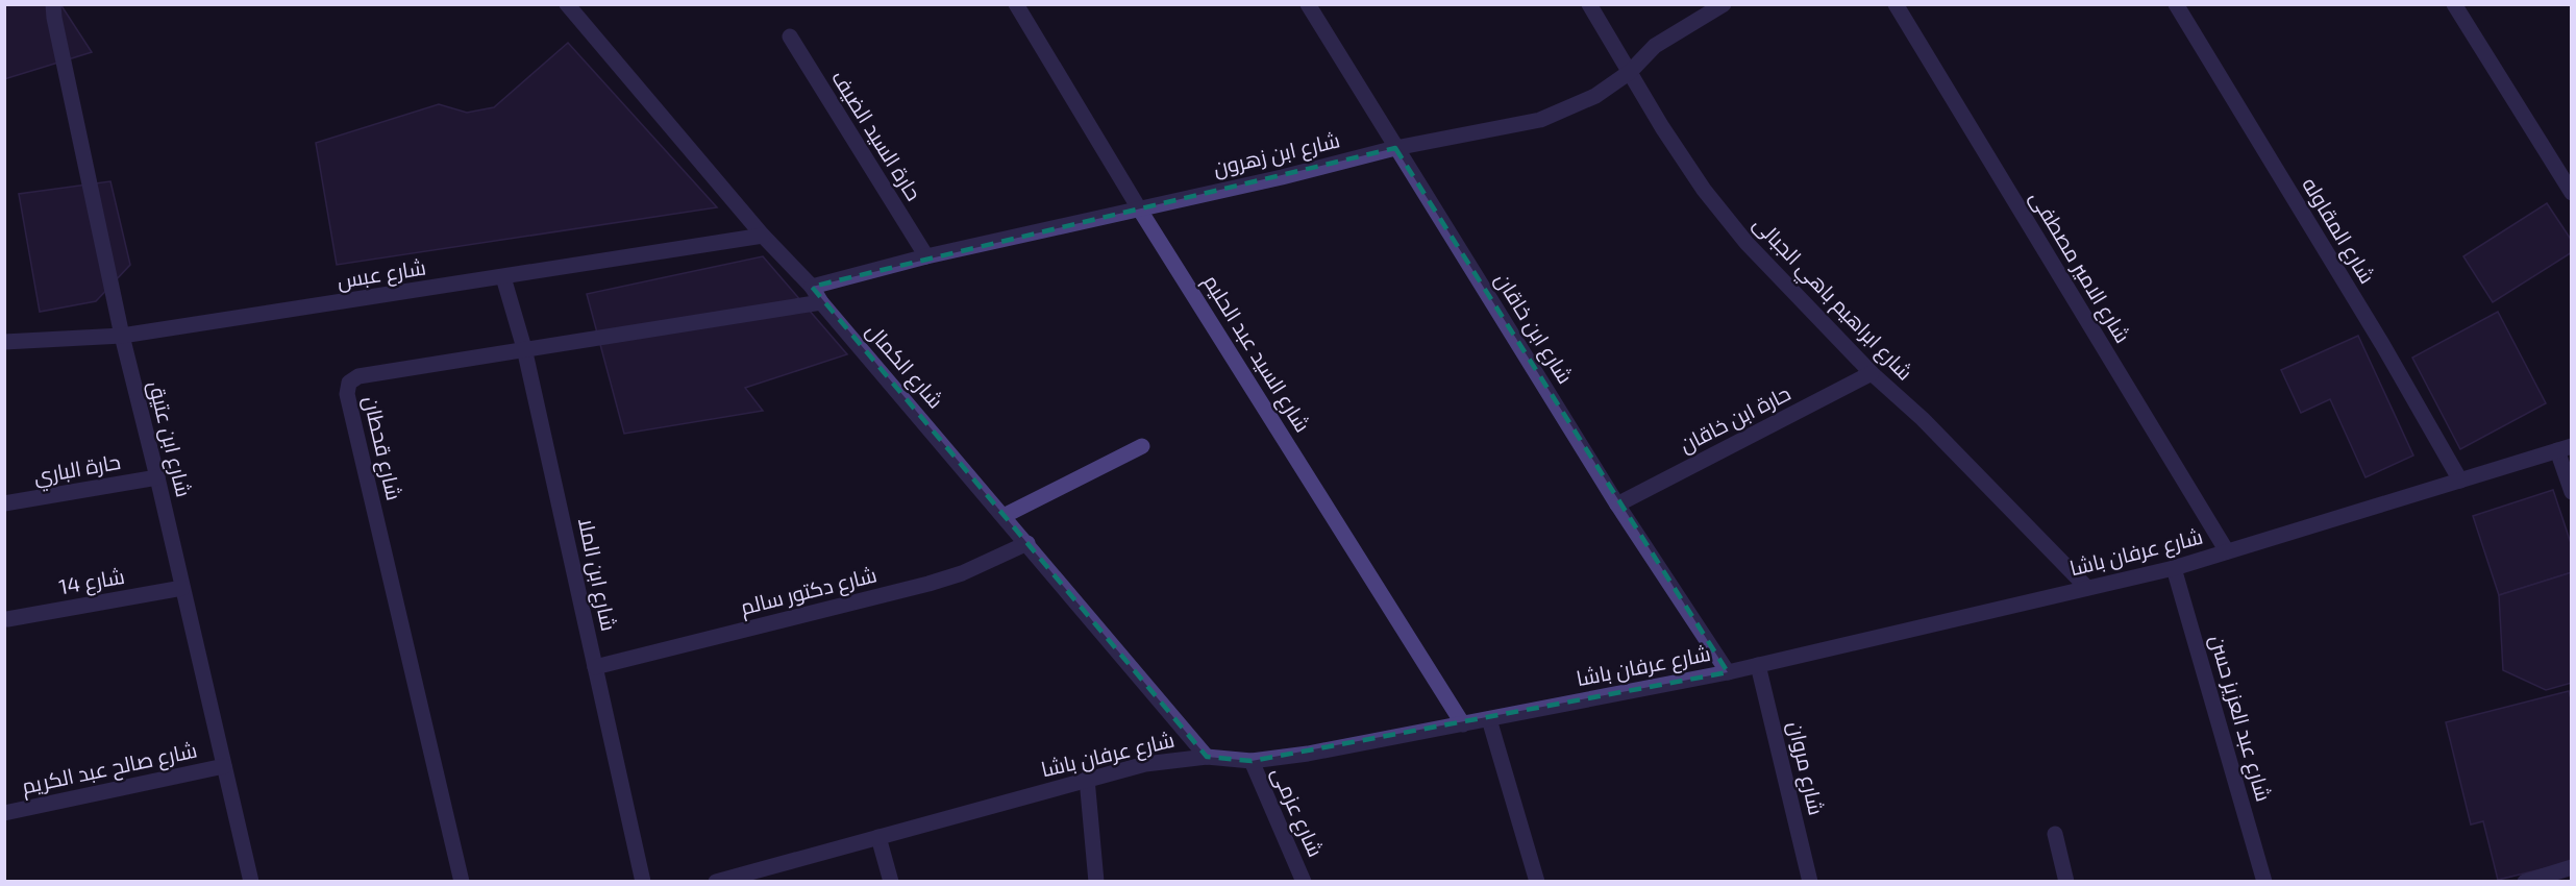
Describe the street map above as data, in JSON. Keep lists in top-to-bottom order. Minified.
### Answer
{"streets":{"street":["حارة السيد الضيف","شارع ابن زهرون","شارع المقاوله","شارع الامير مصطفى","شارع عبس","شارع ابراهيم باهي الجبالى","شارع ابن خاقان","شارع السيد عبد الحليم","شارع الكمال","حارة ابن خاقان","شارع ابن عتيق","شارع قحطان","حارة الباري","شارع عرفان باشا","شارع ابن الملا","شارع 14","شارع دكتور سالم","شارع عبد العزيز حسن","شارع صالح عبد الكريم","شارع مروان","شارع عزمى"]},"crossings":[["حارة السيد الضيف","شارع ابن زهرون"],["شارع ابن زهرون","شارع ابراهيم باهي الجبالى"],["شارع ابن زهرون","شارع ابن خاقان"],["شارع ابن زهرون","شارع السيد عبد الحليم"],["شارع ابن زهرون","شارع الكمال"],["شارع المقاوله","شارع عرفان باشا"],["شارع الامير مصطفى","شارع عرفان باشا"],["شارع عبس","شارع الكمال"],["شارع عبس","شارع ابن عتيق"],["شارع عبس","شارع ابن الملا"],["شارع ابراهيم باهي الجبالى","حارة ابن خاقان"],["شارع ابراهيم باهي الجبالى","شارع عرفان باشا"],["شارع ابن خاقان","حارة ابن خاقان"],["شارع ابن خاقان","شارع عرفان باشا"],["شارع السيد عبد الحليم","شارع عرفان باشا"],["شارع الكمال","شارع قحطان"],["شارع الكمال","شارع عرفان باشا"],["شارع الكمال","شارع دكتور سالم"],["شارع ابن عتيق","حارة الباري"],["شارع ابن عتيق","شارع 14"],["شارع ابن عتيق","شارع صالح عبد الكريم"],["شارع قحطان","شارع ابن الملا"],["شارع عرفان باشا","شارع عبد العزيز حسن"],["شارع عرفان باشا","شارع مروان"],["شارع عرفان باشا","شارع عزمى"],["شارع ابن الملا","شارع دكتور سالم"]]}
